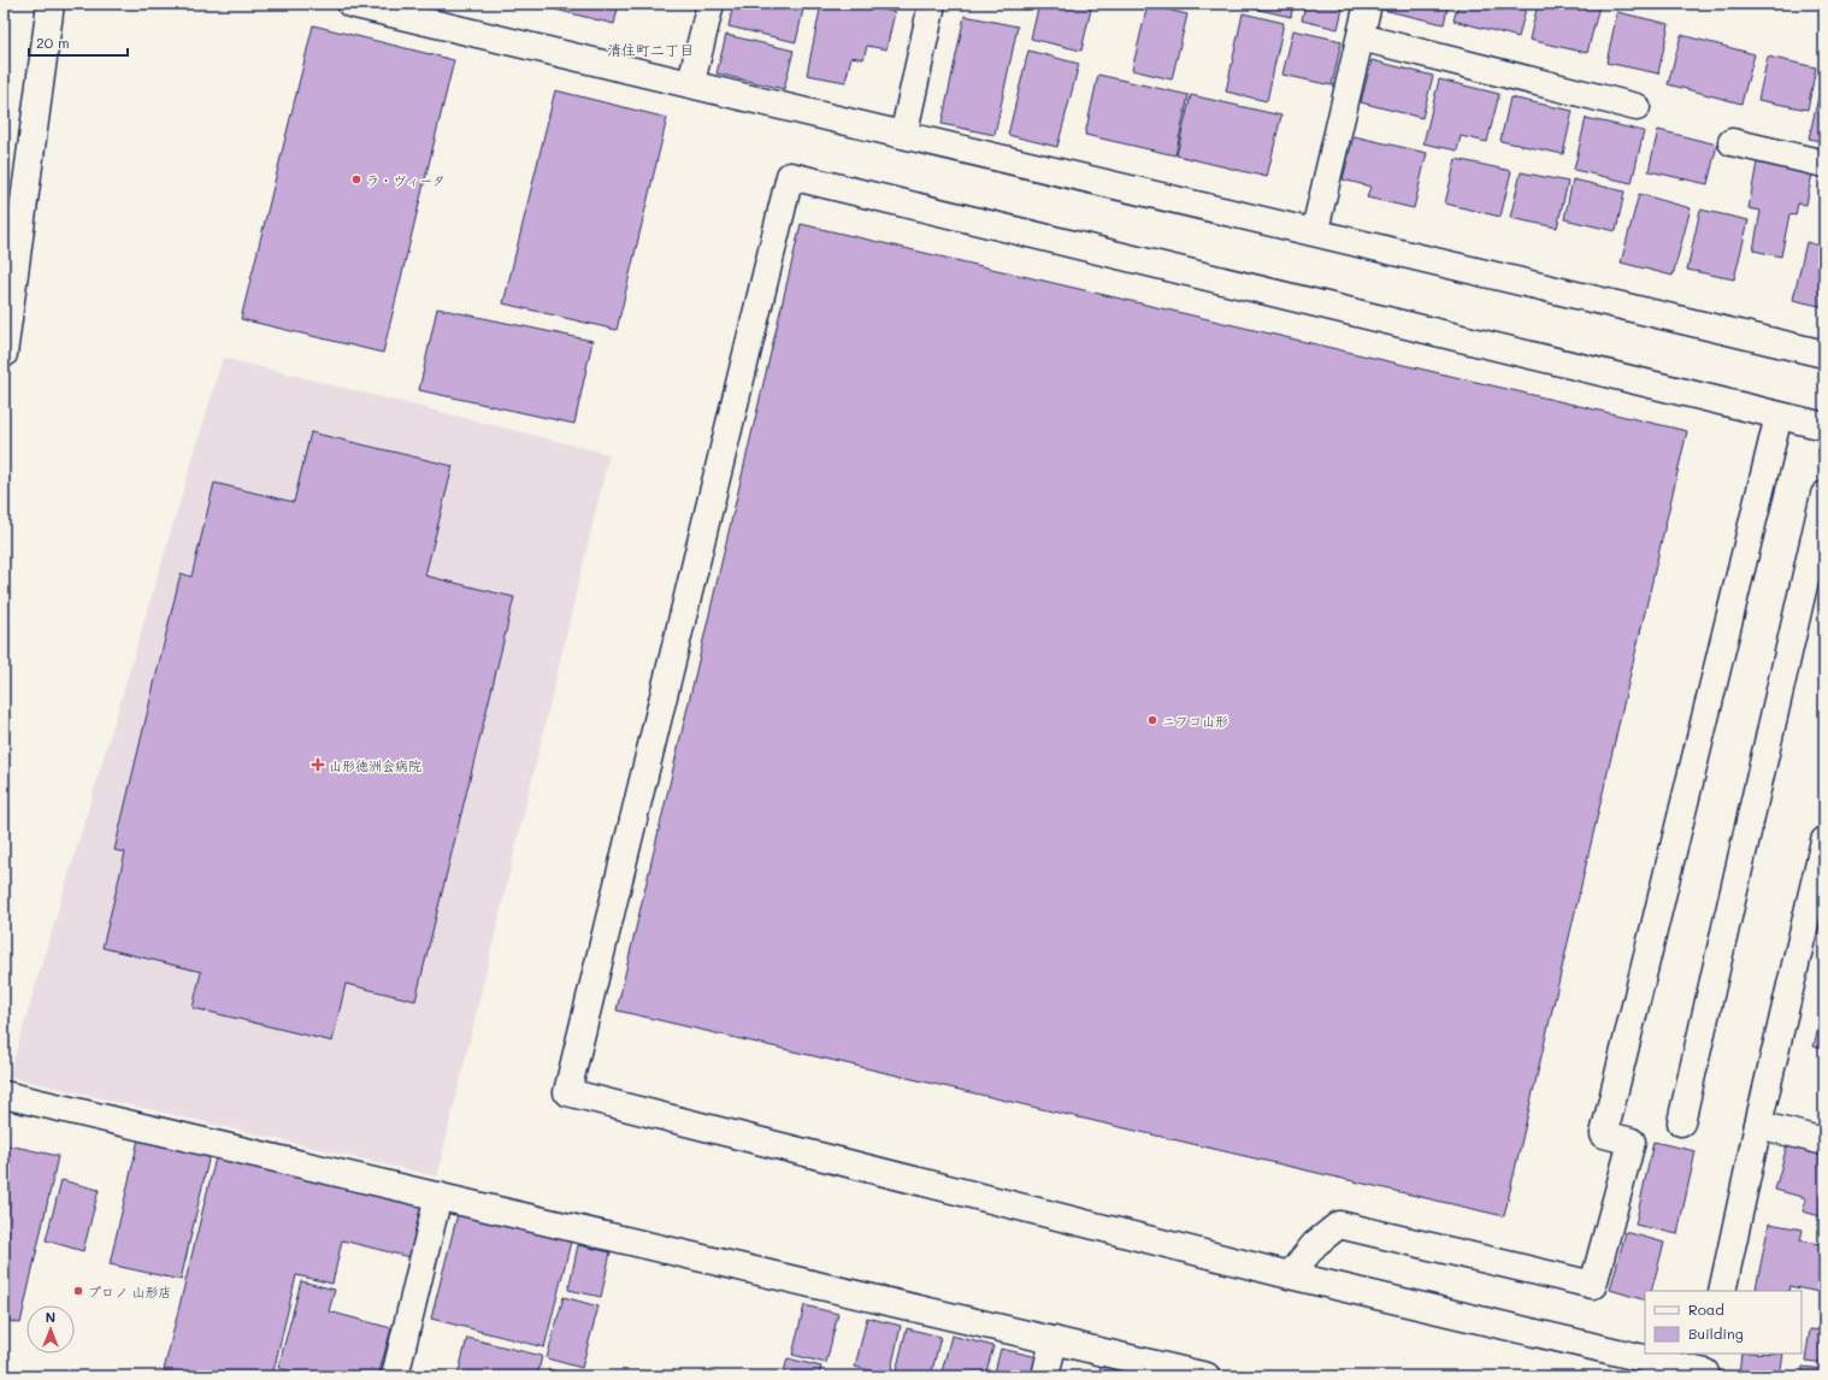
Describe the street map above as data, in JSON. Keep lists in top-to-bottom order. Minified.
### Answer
{"districts":["清住町二丁目"],"places":{"other":["ラ・ヴィータ","ニフコ山形","プロノ 山形店"],"health":["山形徳洲会病院"]},"legend":["Road","Building"],"scale_bar":"20 m","north":"top"}
